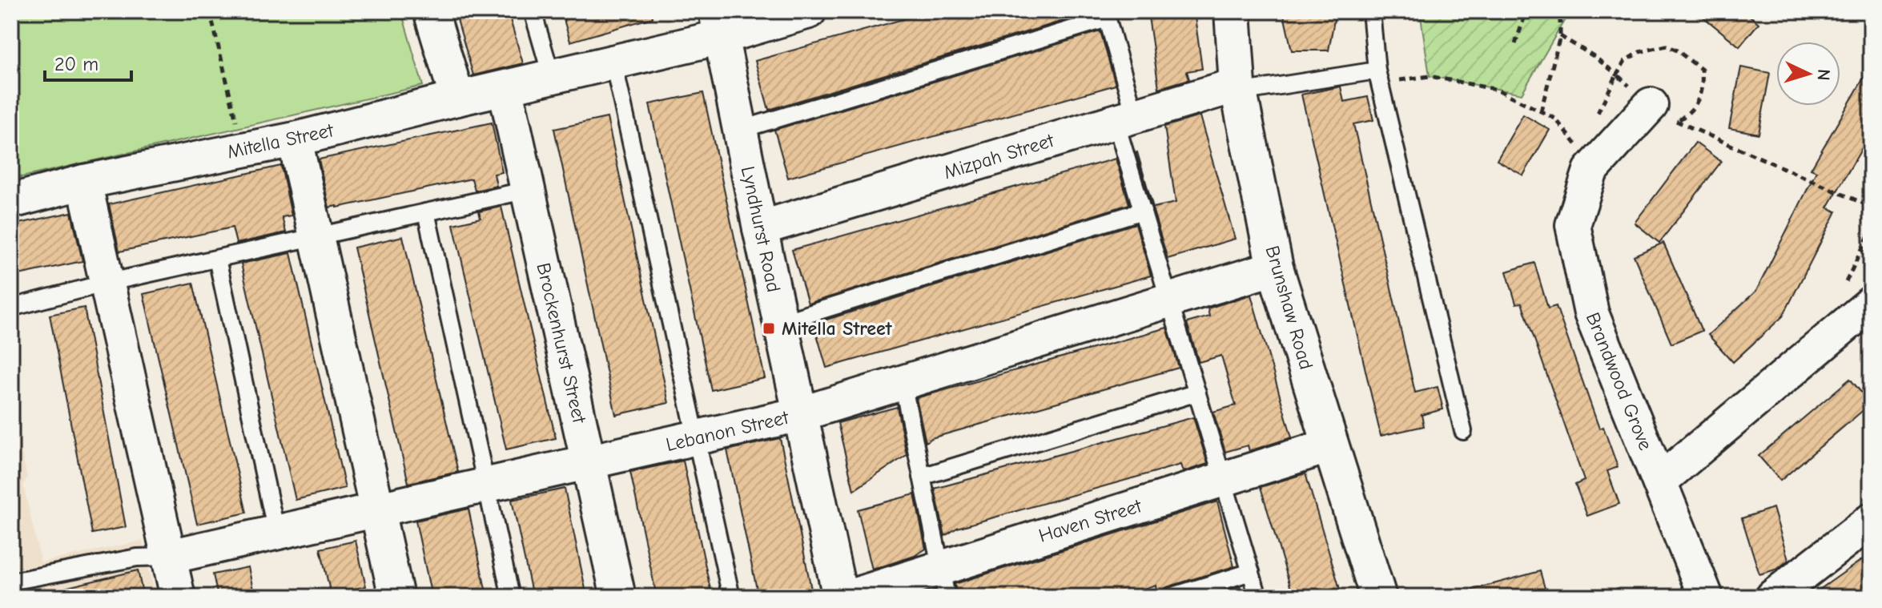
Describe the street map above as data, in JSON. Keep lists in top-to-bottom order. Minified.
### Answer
{"streets":{"street":["Mitella Street","Mizpah Street","Lyndhurst Road","Brunshaw Road","Brockenhurst Street","Brandwood Grove","Lebanon Street","Haven Street"]},"crossings":[["Mitella Street","Lyndhurst Road"],["Mitella Street","Brockenhurst Street"],["Mizpah Street","Lyndhurst Road"],["Mizpah Street","Brunshaw Road"],["Lyndhurst Road","Lebanon Street"],["Brunshaw Road","Lebanon Street"],["Brunshaw Road","Haven Street"],["Brockenhurst Street","Lebanon Street"]],"places":{"transit":["Mitella Street"]},"scale_bar":"20 m","north":"right"}
